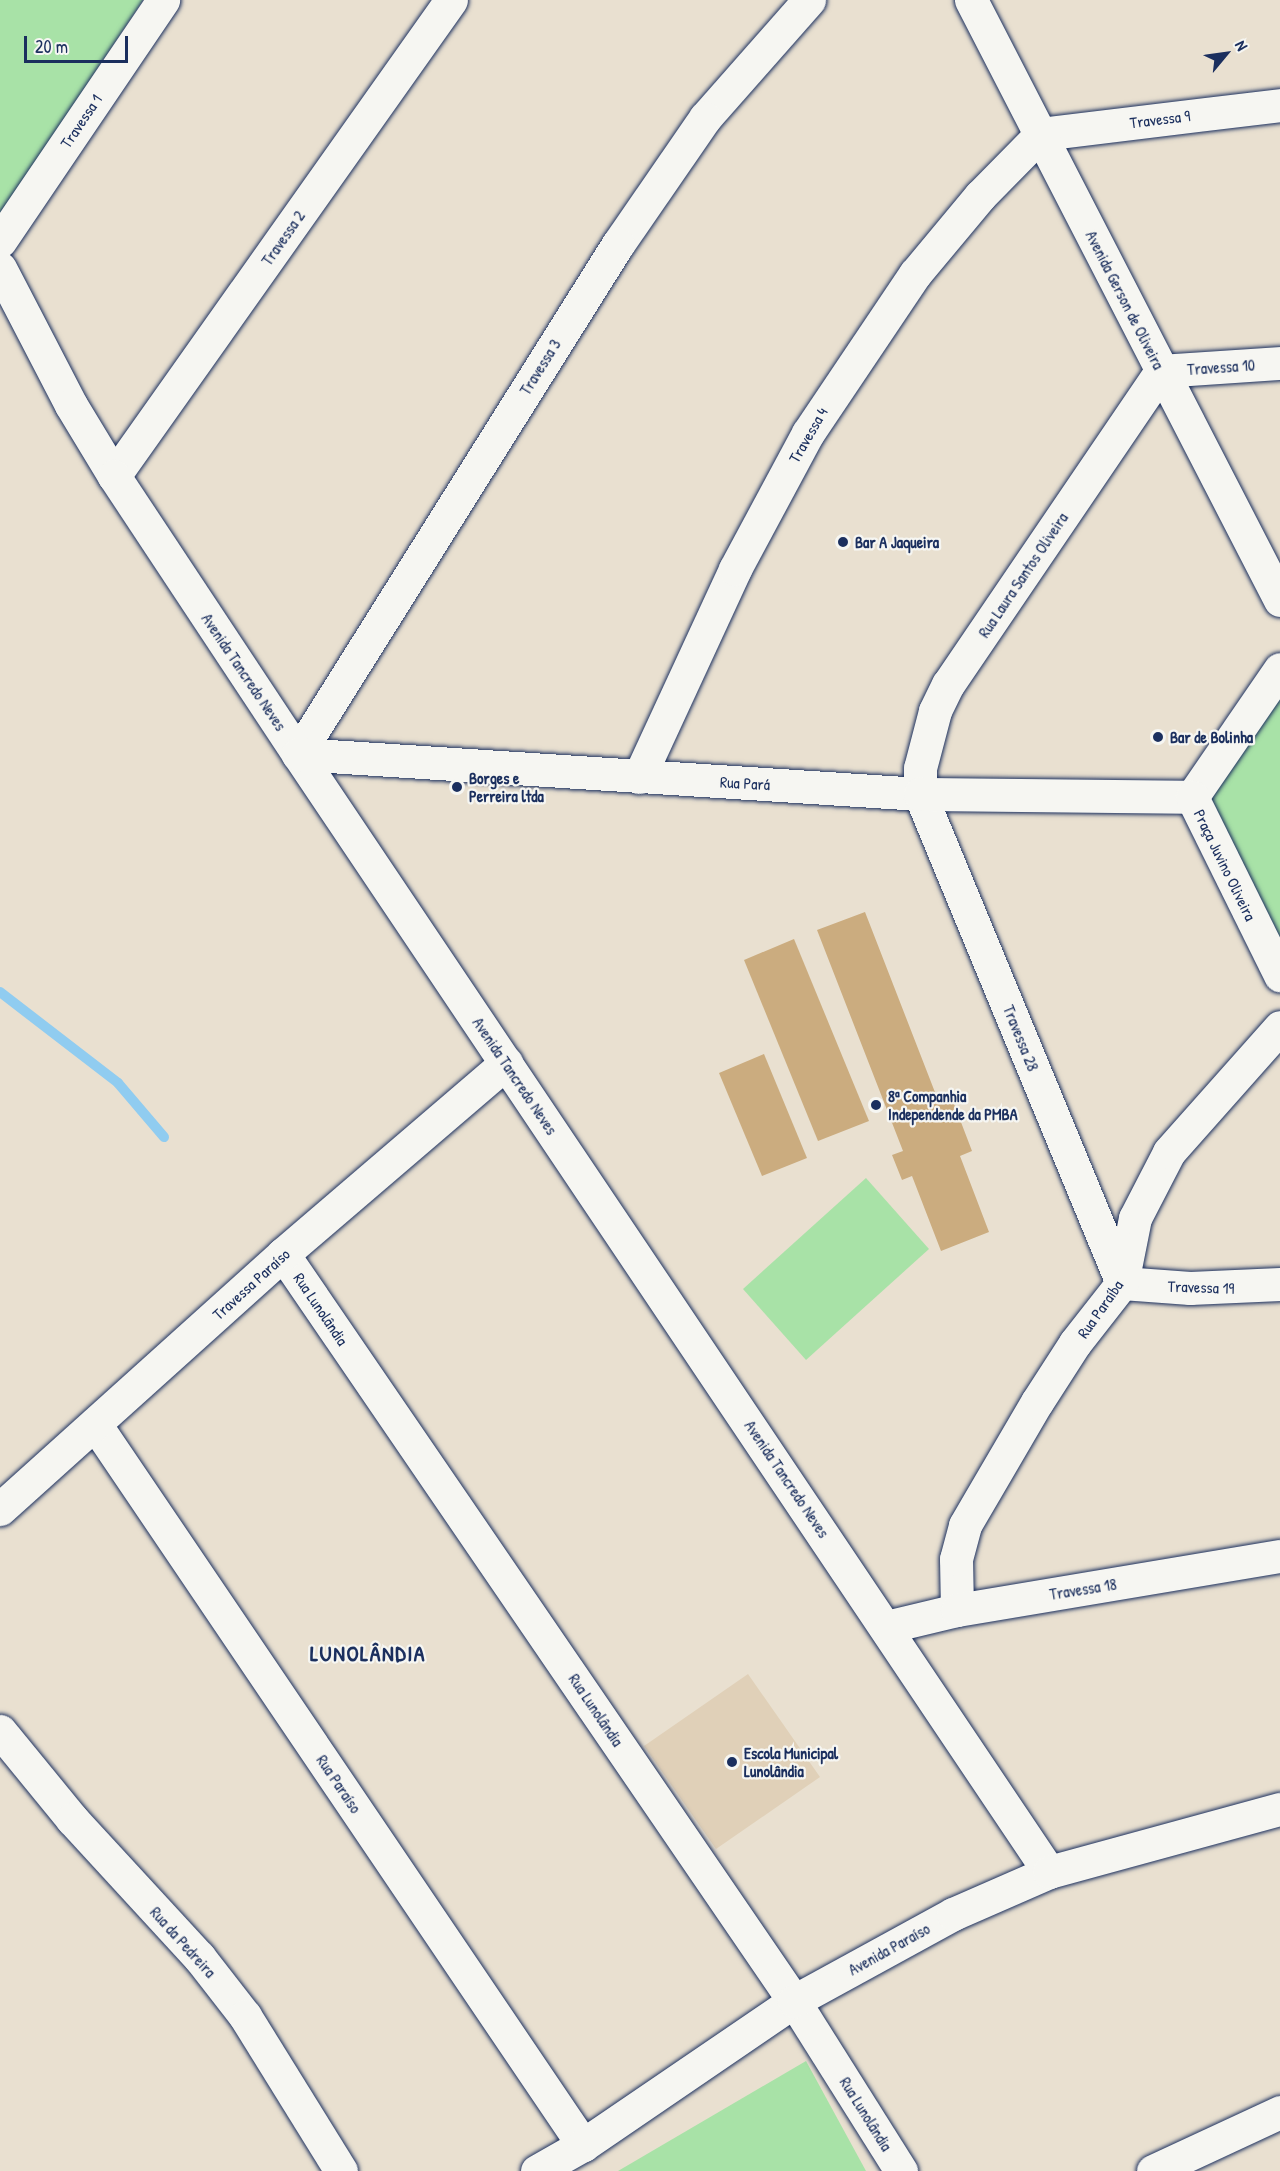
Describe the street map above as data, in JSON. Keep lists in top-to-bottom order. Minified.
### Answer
{"streets":{"street":["Travessa 9","Travessa 1","Travessa 2","Avenida Gerson de Oliveira","Travessa 3","Travessa 10","Travessa 4","Rua Laura Santos Oliveira","Avenida Tancredo Neves","Rua Pará","Praça Juvino Oliveira","Travessa 28","Travessa Paraíso","Travessa 19","Rua Lunolândia","Rua Paraíba","Travessa 18","Rua Paraíso","Rua da Pedreira","Avenida Paraíso"]},"crossings":[["Travessa 9","Avenida Gerson de Oliveira"],["Travessa 9","Travessa 4"],["Travessa 2","Avenida Tancredo Neves"],["Avenida Gerson de Oliveira","Travessa 10"],["Avenida Gerson de Oliveira","Travessa 4"],["Avenida Gerson de Oliveira","Rua Laura Santos Oliveira"],["Travessa 3","Avenida Tancredo Neves"],["Travessa 3","Rua Pará"],["Travessa 10","Rua Laura Santos Oliveira"],["Travessa 4","Rua Pará"],["Rua Laura Santos Oliveira","Rua Pará"],["Rua Laura Santos Oliveira","Travessa 28"],["Avenida Tancredo Neves","Rua Pará"],["Avenida Tancredo Neves","Travessa Paraíso"],["Avenida Tancredo Neves","Travessa 18"],["Avenida Tancredo Neves","Avenida Paraíso"],["Rua Pará","Praça Juvino Oliveira"],["Rua Pará","Travessa 28"],["Travessa 28","Travessa 19"],["Travessa 28","Rua Paraíba"],["Travessa Paraíso","Rua Lunolândia"],["Travessa Paraíso","Rua Paraíso"],["Travessa 19","Rua Paraíba"],["Rua Lunolândia","Avenida Paraíso"],["Rua Paraíba","Travessa 18"],["Rua Paraíso","Avenida Paraíso"]],"districts":["LUNOLÂNDIA"],"places":["Bar A Jaqueira","Bar de Bolinha","Borges e Perreira ltda","8ª Companhia Independende da PMBA","Escola Municipal Lunolândia"],"scale_bar":"20 m","north":"top right"}
